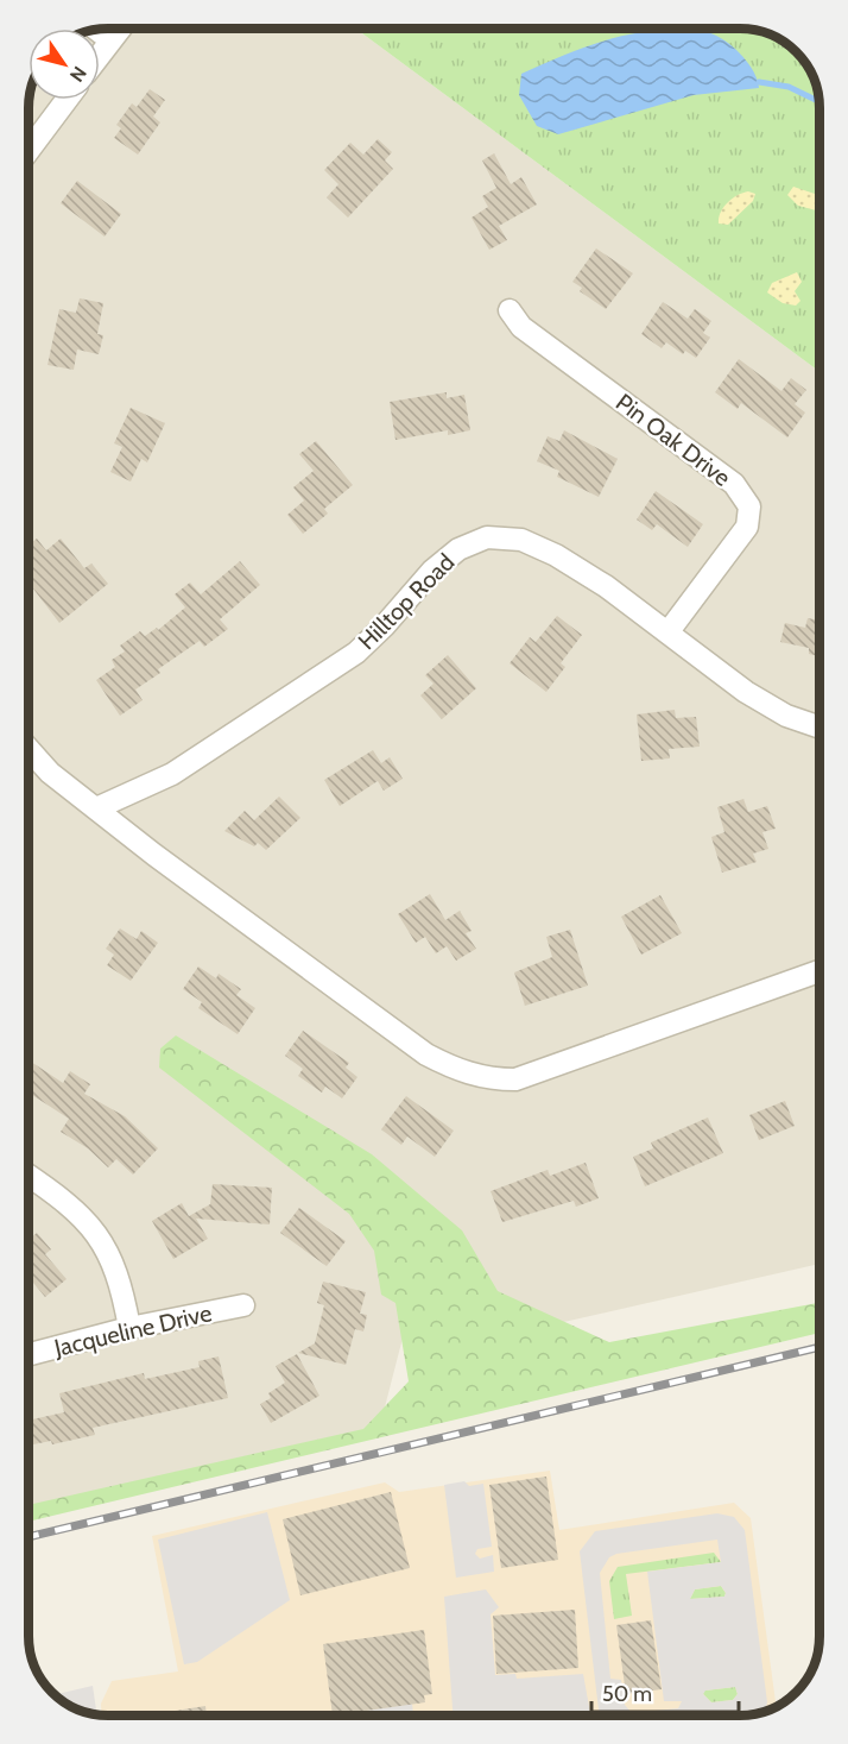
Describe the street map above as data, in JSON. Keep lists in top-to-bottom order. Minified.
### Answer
{"streets":{"street":["Pin Oak Drive","Hilltop Road","Jacqueline Drive"]},"crossings":[["Pin Oak Drive","Hilltop Road"]],"scale_bar":"50 m","north":"bottom right"}
